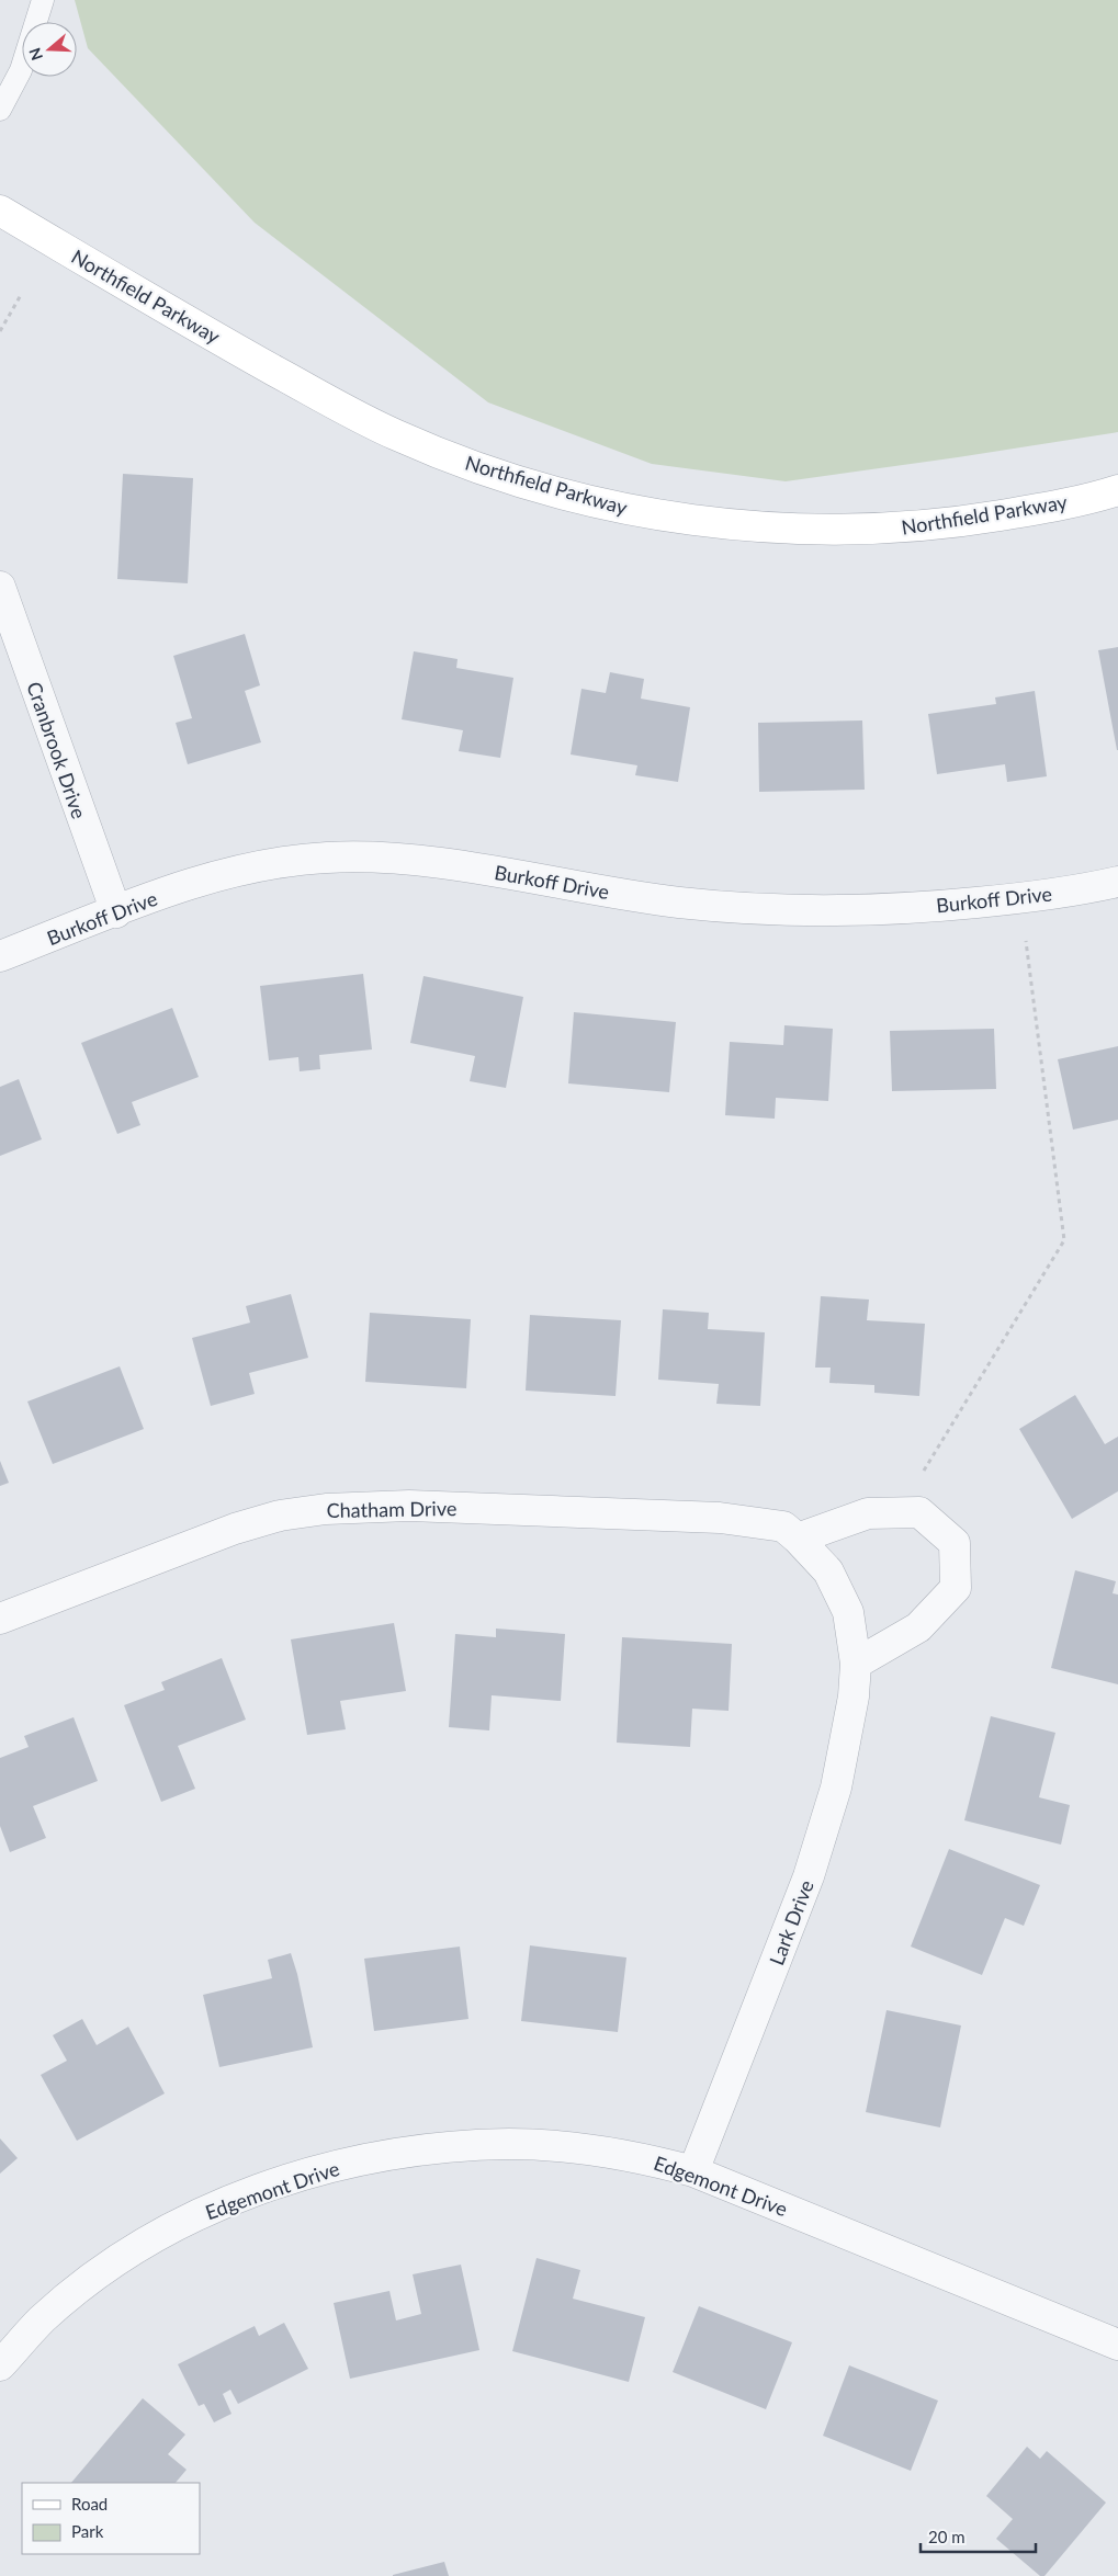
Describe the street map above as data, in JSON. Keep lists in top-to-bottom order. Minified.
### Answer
{"streets":{"street":["Northfield Parkway","Cranbrook Drive","Burkoff Drive","Chatham Drive","Lark Drive","Edgemont Drive"]},"crossings":[["Cranbrook Drive","Burkoff Drive"],["Chatham Drive","Lark Drive"],["Lark Drive","Edgemont Drive"]],"legend":["Road","Park"],"scale_bar":"20 m","north":"left"}
